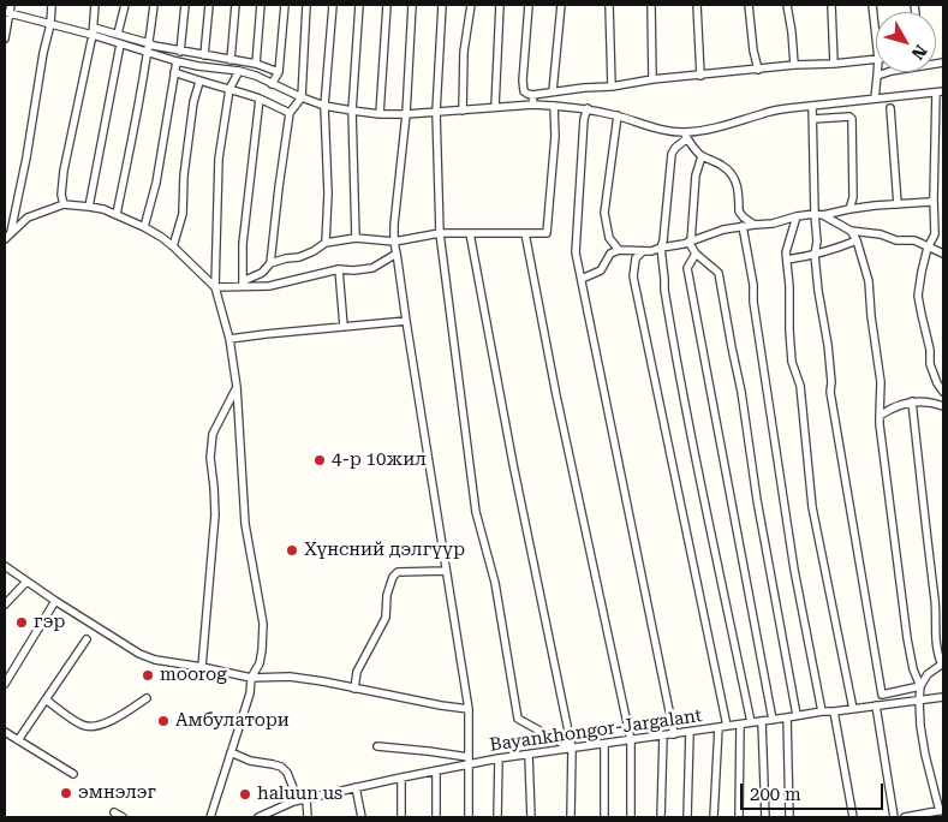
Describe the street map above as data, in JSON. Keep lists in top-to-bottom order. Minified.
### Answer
{"streets":{"street":["Bayankhongor-Jargalant"]},"places":["4-р 10жил","Хүнсний дэлгүүр","гэр","moorog","Амбулатори","эмнэлэг","haluun us"],"scale_bar":"200 m","north":"bottom right"}
